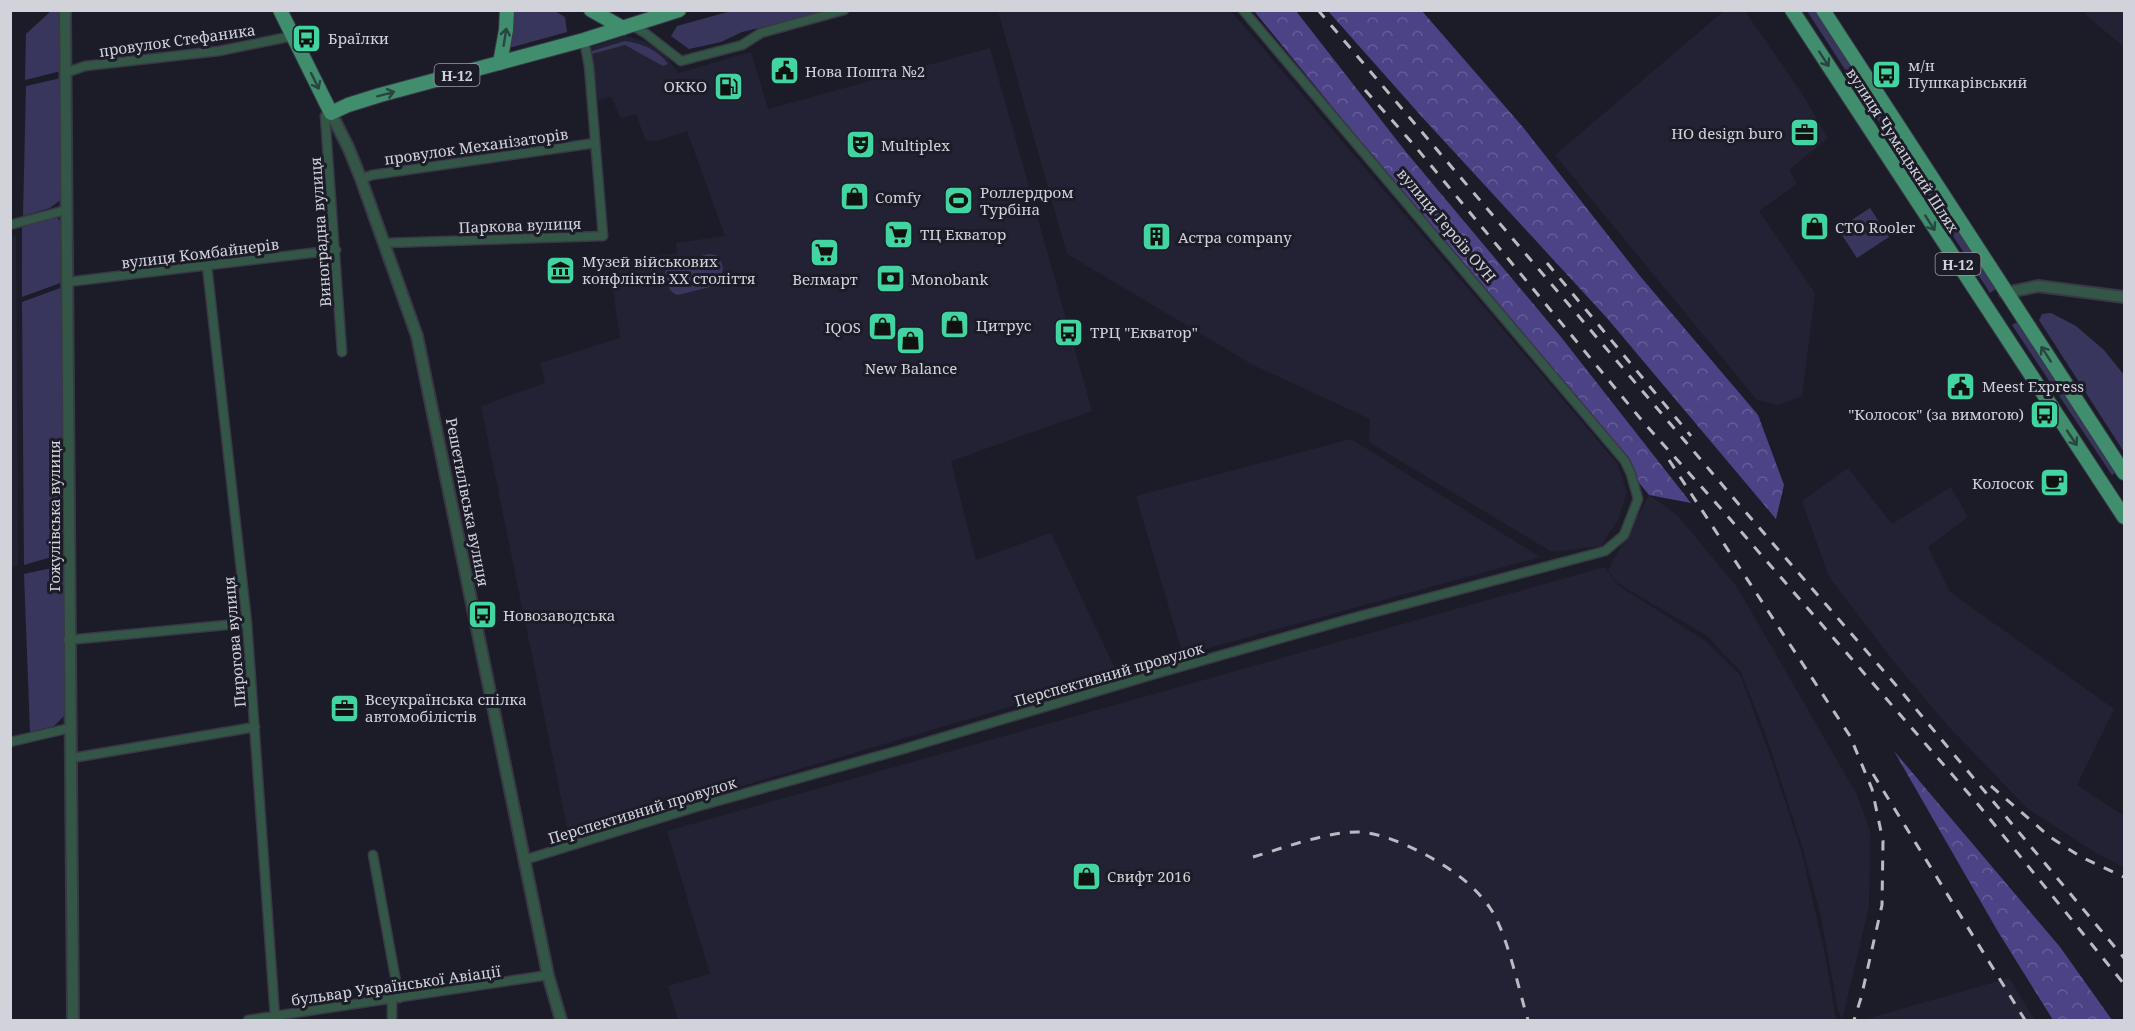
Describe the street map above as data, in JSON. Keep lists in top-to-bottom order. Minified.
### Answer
{"streets":{"main road":["Н-12","вулиця Чумацький Шлях","Решетилівська вулиця"],"street":["провулок Стефаника","провулок Механізаторів","Паркова вулиця","вулиця Героїв ОУН","Виноградна вулиця","вулиця Комбайнерів","Гожулівська вулиця","Пирогова вулиця","Перспективний провулок","бульвар Української Авіації"]},"crossings":[["провулок Стефаника","Решетилівська вулиця"],["провулок Стефаника","Гожулівська вулиця"],["Н-12","Паркова вулиця"],["Н-12","Виноградна вулиця"],["Н-12","Решетилівська вулиця"],["провулок Механізаторів","Паркова вулиця"],["провулок Механізаторів","Решетилівська вулиця"],["Паркова вулиця","Решетилівська вулиця"],["вулиця Героїв ОУН","Перспективний провулок"],["Виноградна вулиця","вулиця Комбайнерів"],["Виноградна вулиця","Решетилівська вулиця"],["вулиця Комбайнерів","Гожулівська вулиця"],["вулиця Комбайнерів","Пирогова вулиця"],["Решетилівська вулиця","Перспективний провулок"],["Решетилівська вулиця","бульвар Української Авіації"],["Пирогова вулиця","бульвар Української Авіації"]],"places":{"bus stop":["Браїлки","м/н Пушкарівський","ТРЦ \"Екватор\"","\"Колосок\" (за вимогою)","Новозаводська"],"public building":["Нова Пошта №2","Meest Express"],"fuel station":["ОККО"],"office":["HO design buro","Всеукраїнська спілка автомобілістів"],"theatre":["Multiplex"],"shop":["Comfy","СТО Rooler","Цитрус","IQOS","New Balance","Свифт 2016"],"sports":["Роллердром Турбіна"],"supermarket":["ТЦ Екватор","Велмарт"],"building":["Астра company"],"museum":["Музей військових конфліктів ХХ століття"],"bank":["Monobank"],"cafe":["Колосок"]}}
